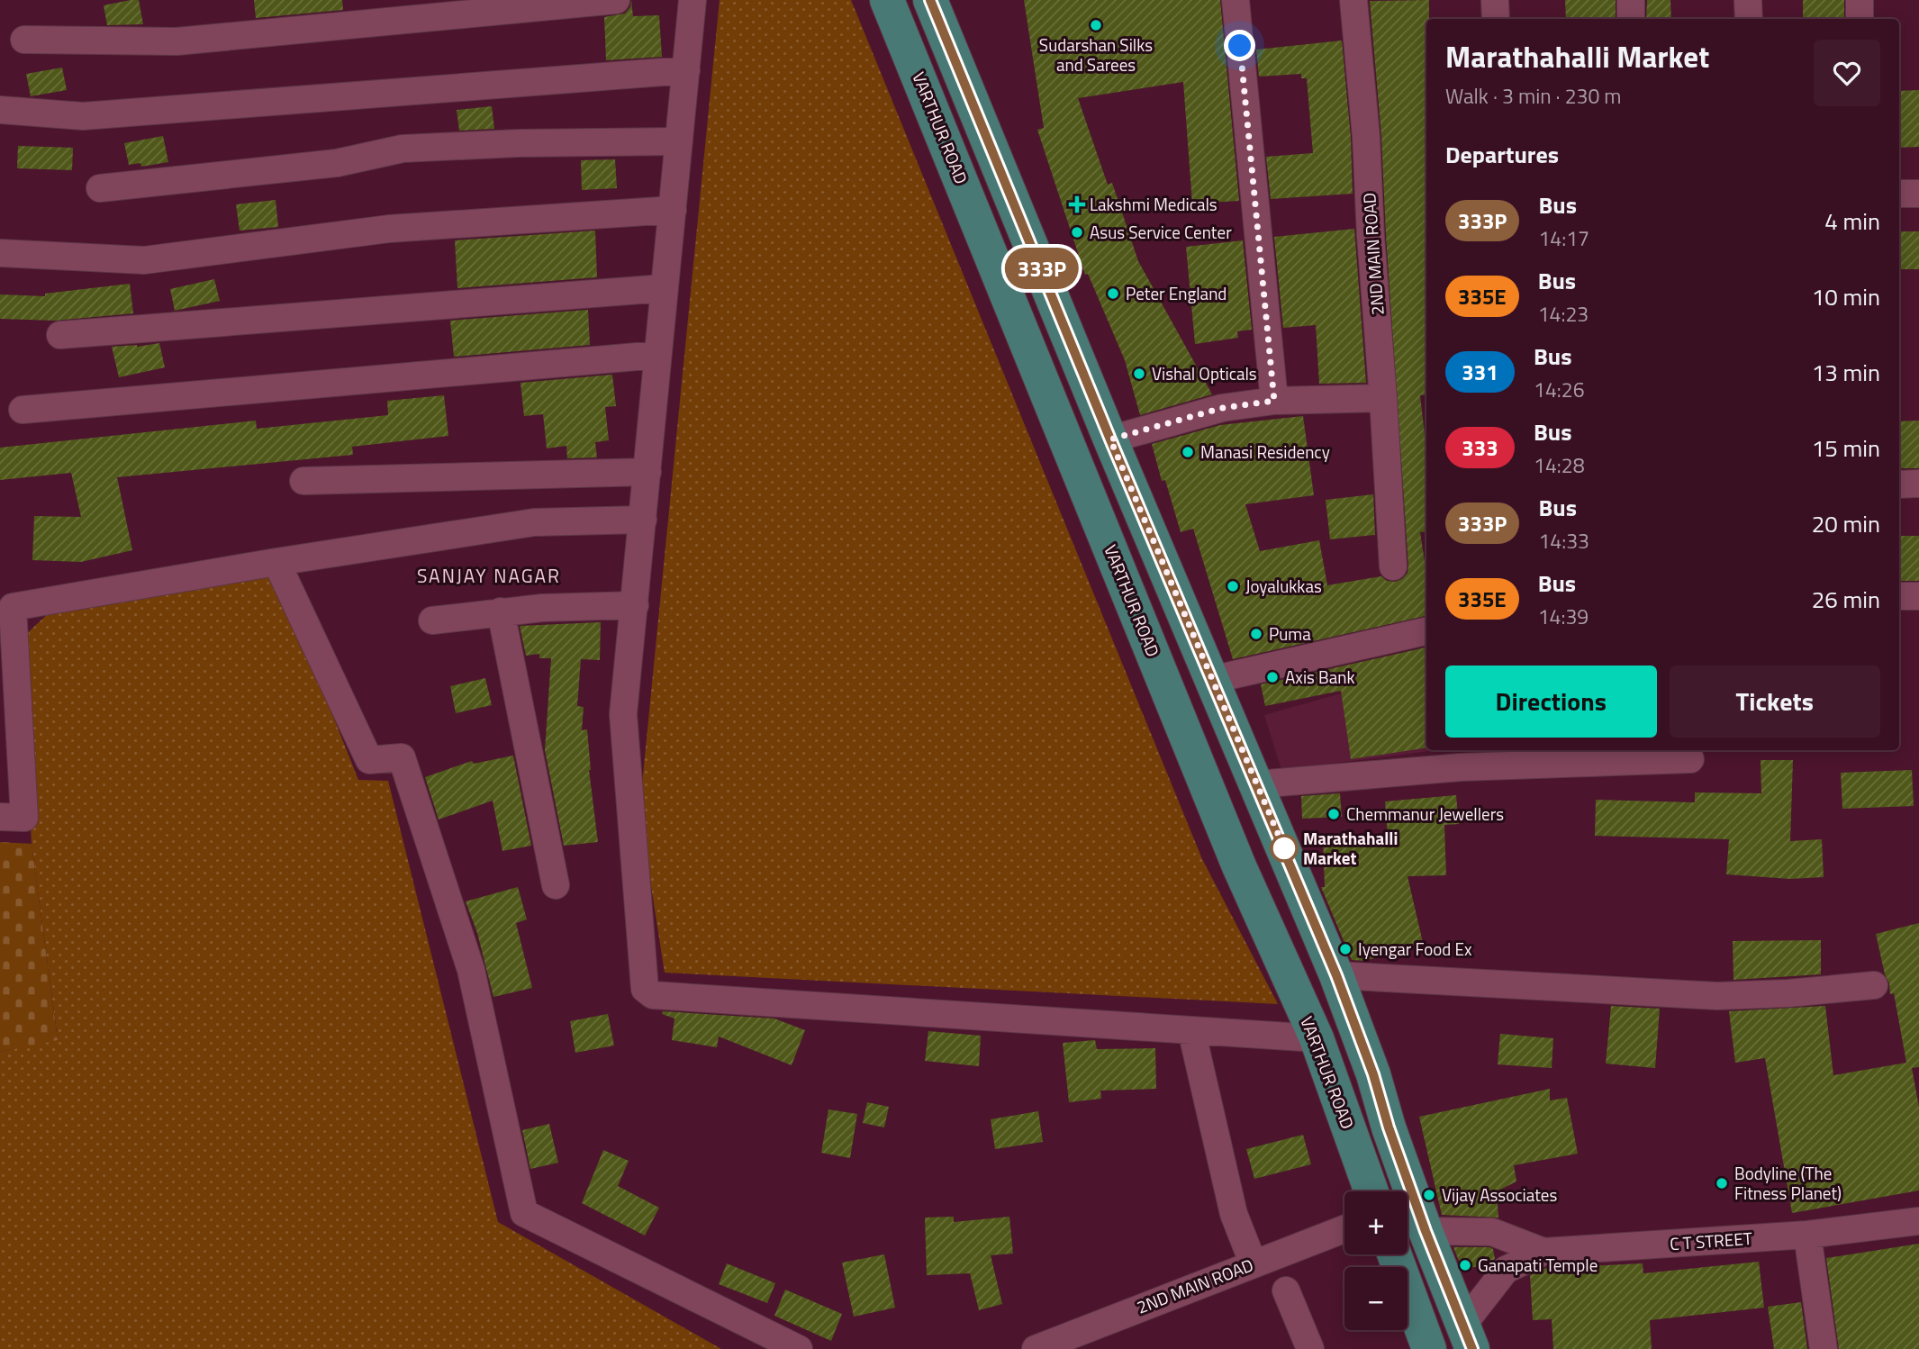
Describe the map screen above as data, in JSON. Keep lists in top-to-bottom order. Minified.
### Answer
{"streets":{"main road":["VARTHUR ROAD"],"street":["2ND MAIN ROAD","C T STREET"]},"districts":["SANJAY NAGAR"],"places":{"other":["Sudarshan Silks and Sarees","Asus Service Center","Peter England","Vishal Opticals","Manasi Residency","Joyalukkas","Puma","Axis Bank","Chemmanur Jewellers","Marathahalli Market","Iyengar Food Ex","Bodyline (The Fitness Planet)","Vijay Associates","Ganapati Temple"],"health":["Lakshmi Medicals"]},"lines":["bus line 333P"],"page":{"on_map":"333P","heading":[["Marathahalli Market","Walk · 3 min · 230 m"],"Departures"],"list":[{"mark":"333P","name":"Bus","note":"14:17","value":"4 min"},{"mark":"335E","name":"Bus","note":"14:23","value":"10 min"},{"mark":"331","name":"Bus","note":"14:26","value":"13 min"},{"mark":"333","name":"Bus","note":"14:28","value":"15 min"},{"mark":"333P","name":"Bus","note":"14:33","value":"20 min"},{"mark":"335E","name":"Bus","note":"14:39","value":"26 min"}],"buttons":["Directions","Tickets"],"map_buttons":["+","−"]}}
